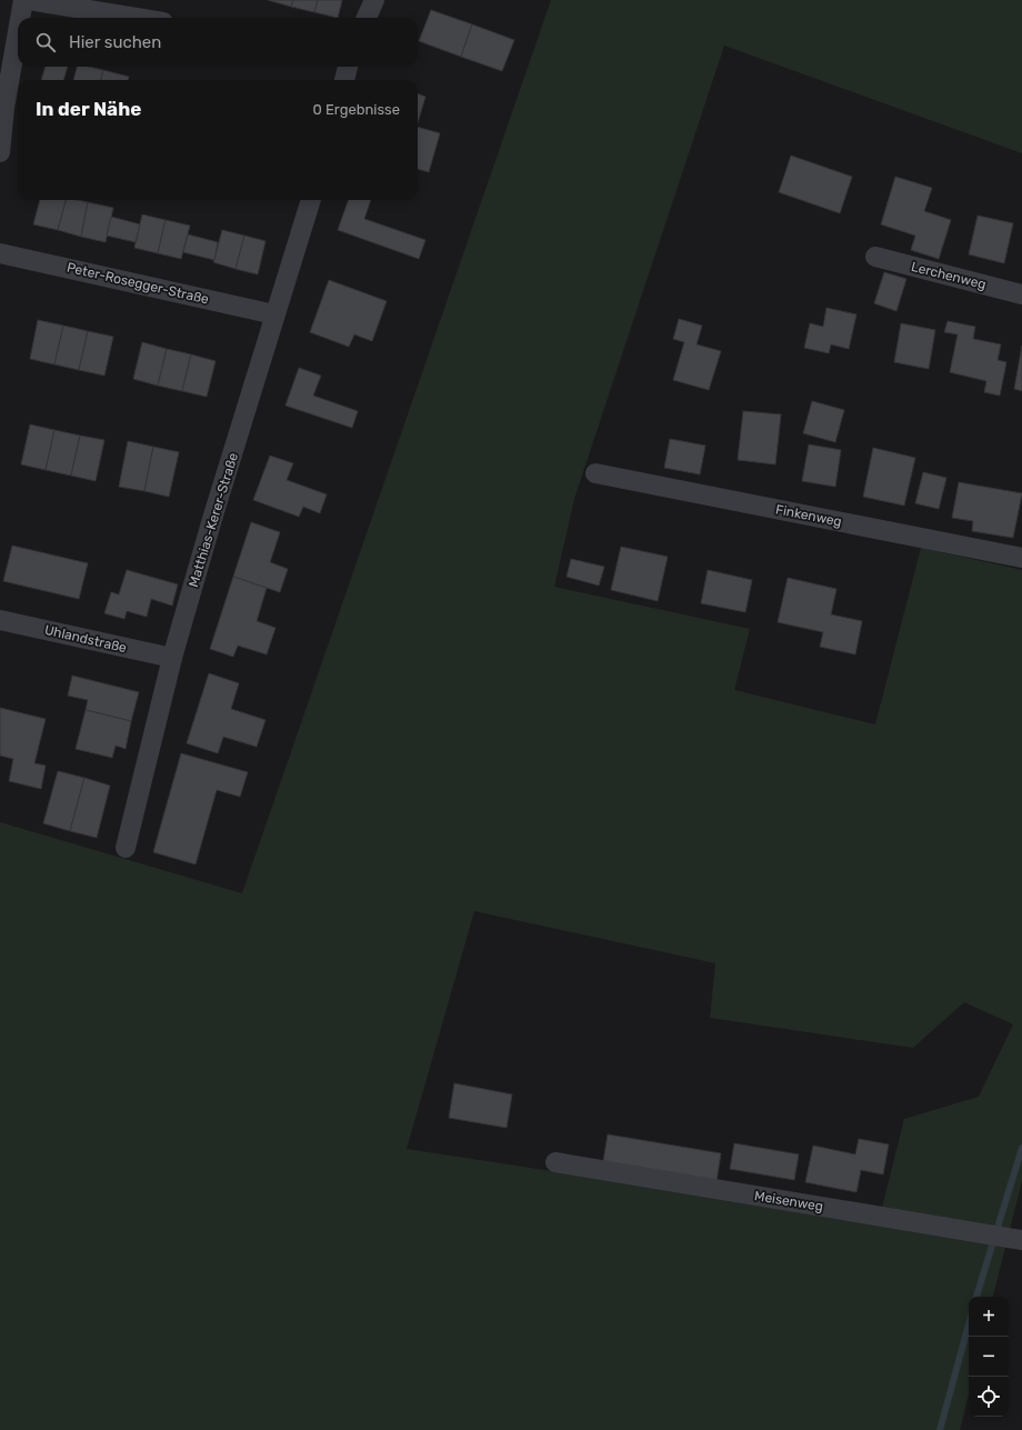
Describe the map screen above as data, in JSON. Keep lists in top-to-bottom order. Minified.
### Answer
{"streets":{"street":["Lerchenweg","Peter-Rosegger-Straße","Finkenweg","Matthias-Kerer-Straße","Uhlandstraße","Meisenweg"]},"crossings":[["Peter-Rosegger-Straße","Matthias-Kerer-Straße"],["Matthias-Kerer-Straße","Uhlandstraße"]],"page":{"search":"Hier suchen","heading":["In der Nähe","0 Ergebnisse"],"map_buttons":["+","−"]}}
